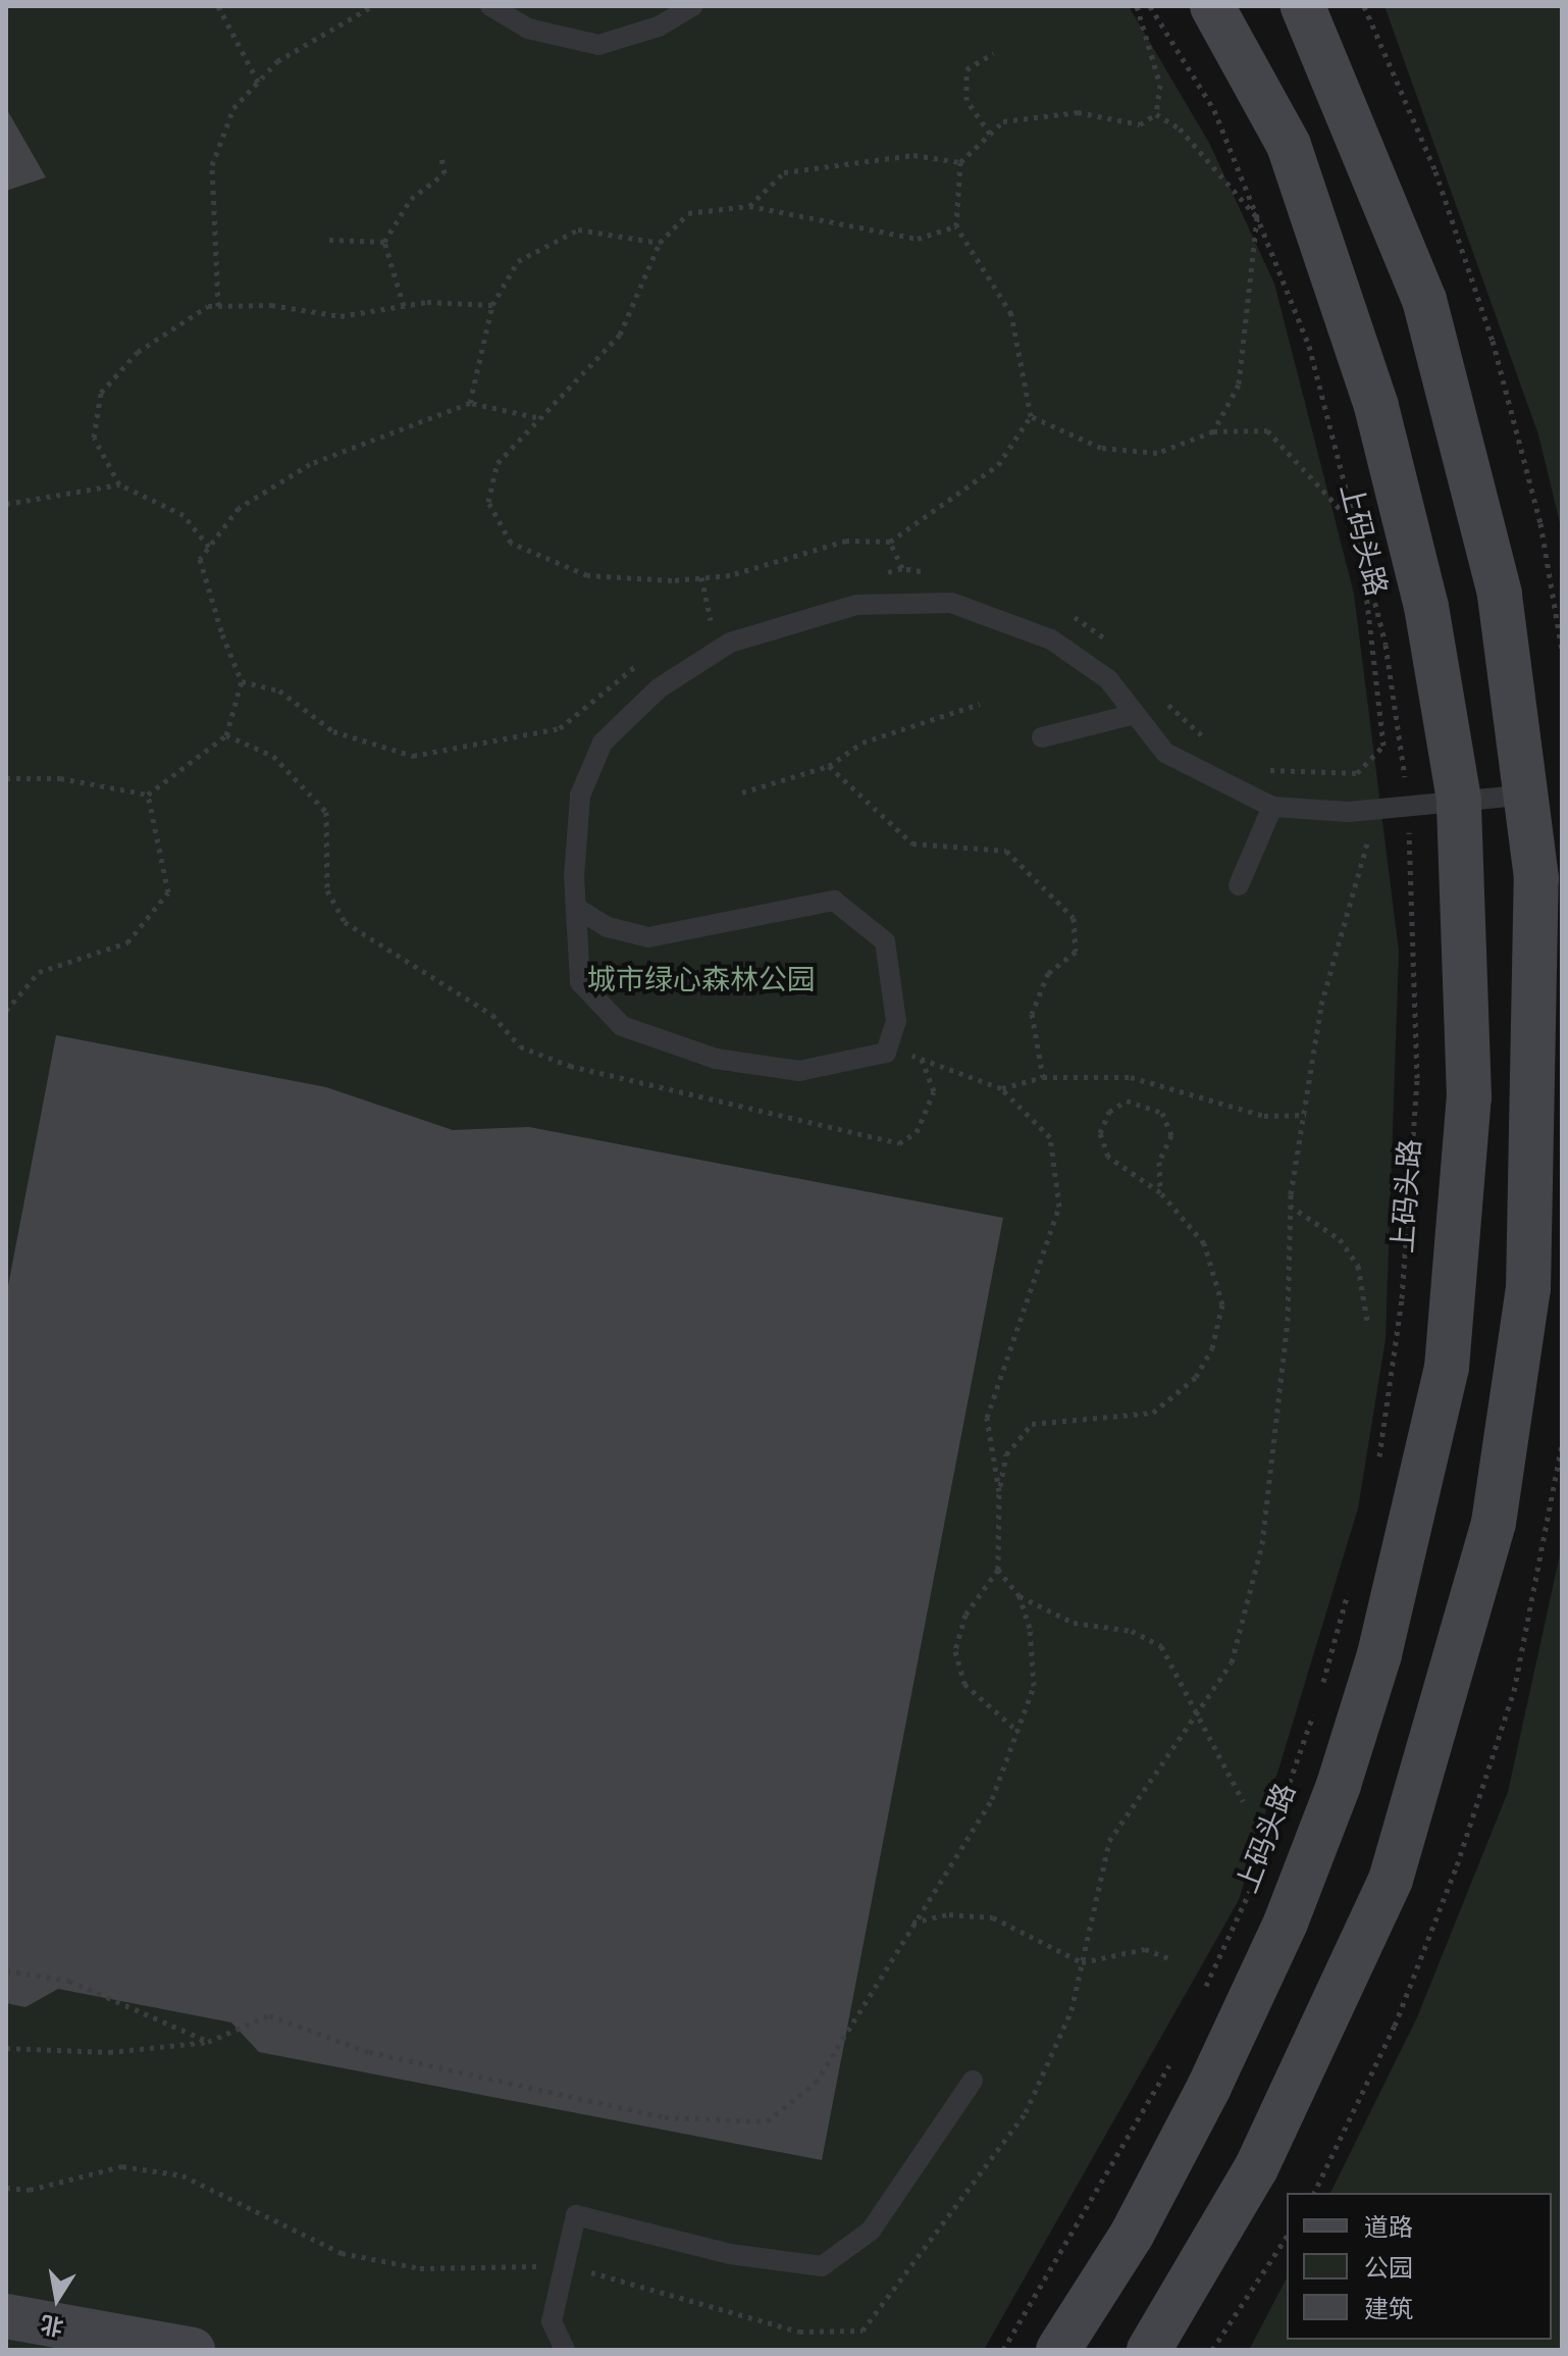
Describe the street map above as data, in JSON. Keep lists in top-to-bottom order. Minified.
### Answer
{"streets":{"main road":["上码头路"]},"parks":["城市绿心森林公园"],"legend":["道路","公园","建筑"],"north":"bottom"}
